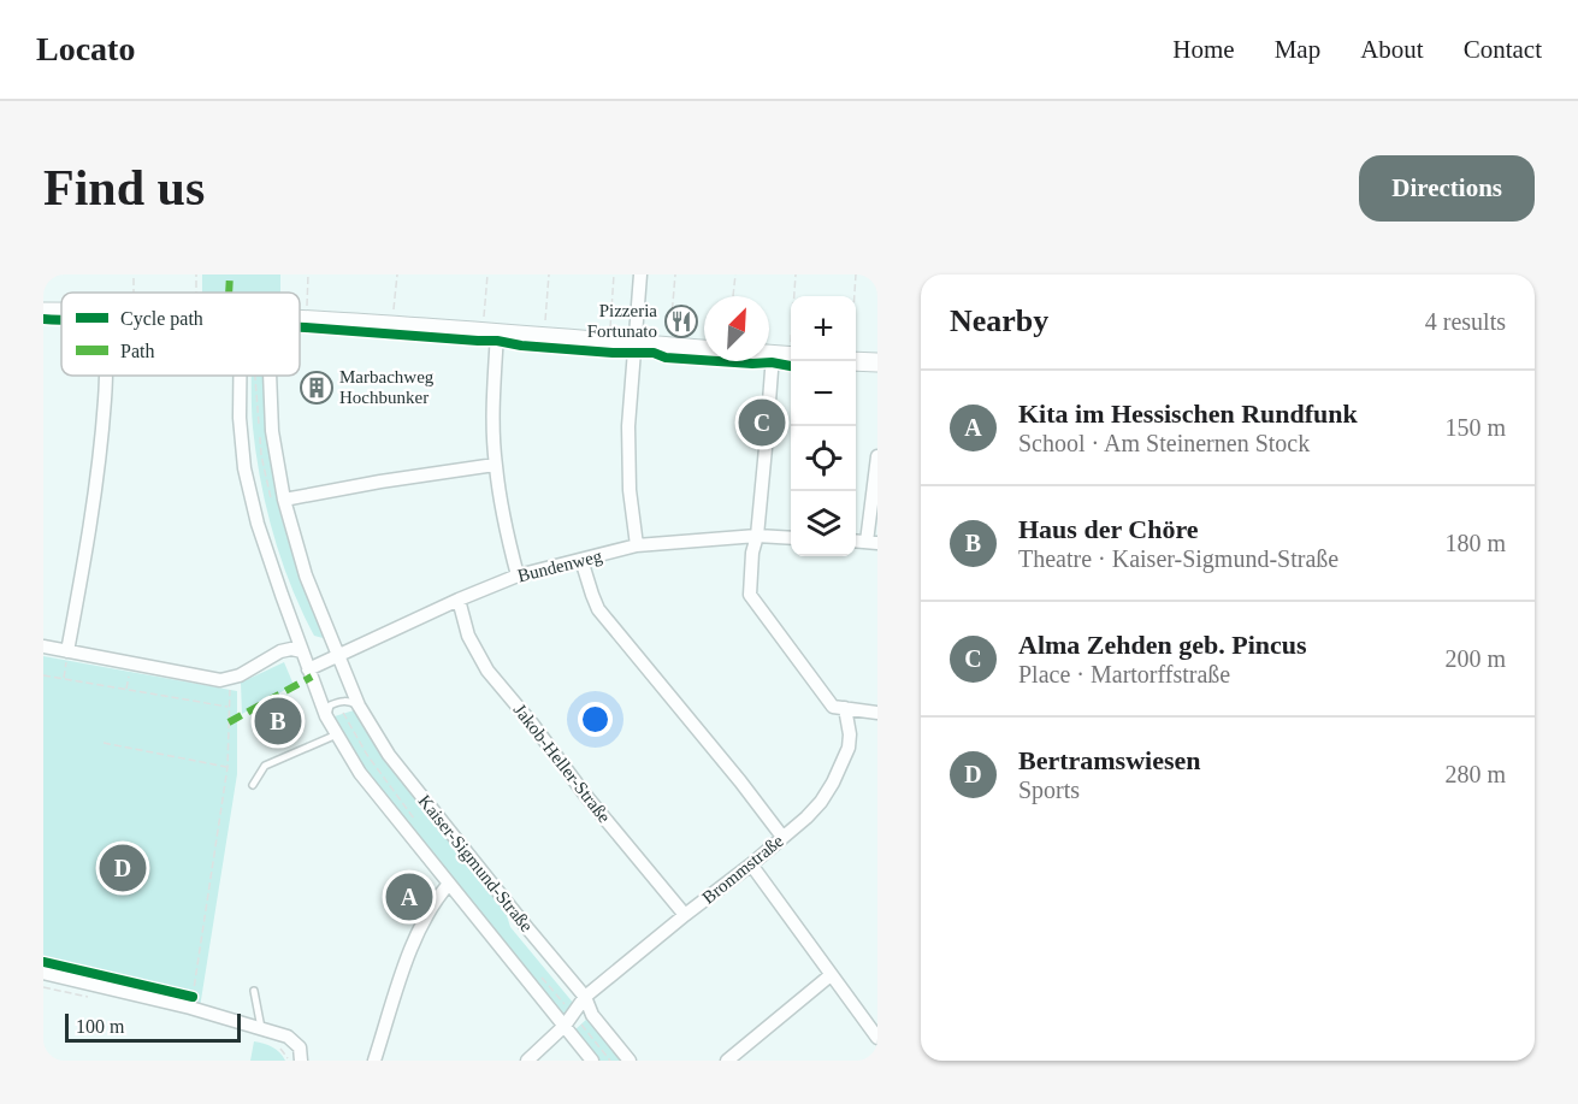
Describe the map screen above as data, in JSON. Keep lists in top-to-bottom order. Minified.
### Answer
{"streets":{"street":["Bundenweg","Jakob-Heller-Straße","Kaiser-Sigmund-Straße","Brommstraße"]},"crossings":[["Bundenweg","Jakob-Heller-Straße"],["Bundenweg","Kaiser-Sigmund-Straße"],["Jakob-Heller-Straße","Brommstraße"],["Kaiser-Sigmund-Straße","Brommstraße"]],"places":{"restaurant":["Pizzeria Fortunato"],"building":["Marbachweg Hochbunker"]},"legend":["Cycle path","Path"],"scale_bar":"100 m","north":"top right","page":{"header":"Locato","nav":["Home","Map","About","Contact"],"buttons":"Directions","title":"Find us","heading":["Nearby","4 results"],"map_buttons":["+","−"],"list":[{"mark":"A","name":"Kita im Hessischen Rundfunk","note":"School · Am Steinernen Stock","value":"150 m"},{"mark":"B","name":"Haus der Chöre","note":"Theatre · Kaiser-Sigmund-Straße","value":"180 m"},{"mark":"C","name":"Alma Zehden geb. Pincus","note":"Place · Martorffstraße","value":"200 m"},{"mark":"D","name":"Bertramswiesen","note":"Sports","value":"280 m"}],"pins":["C","B","D","A"],"scale":"100 m"}}
